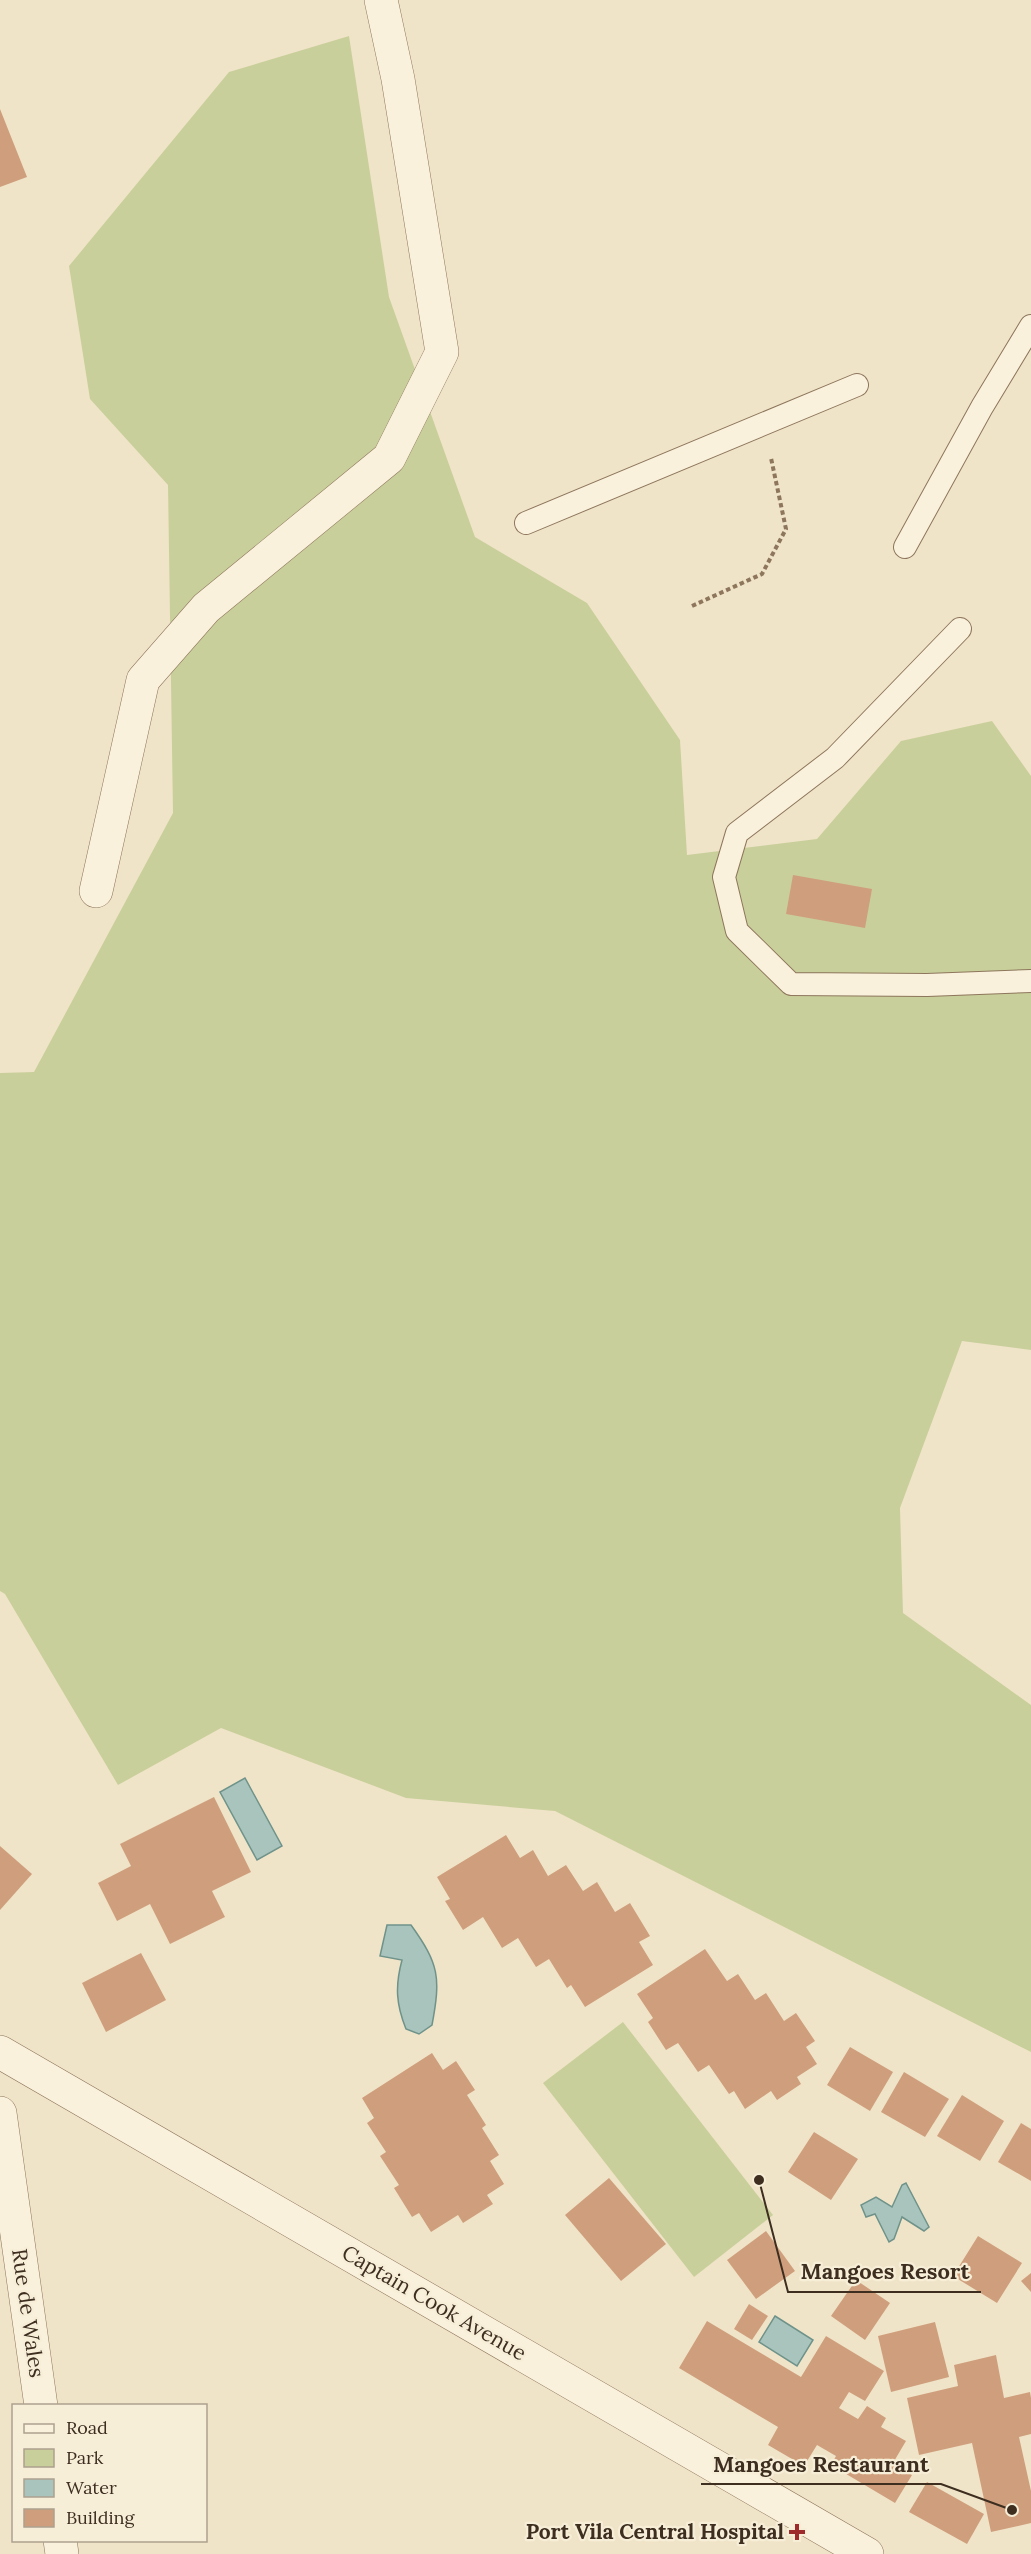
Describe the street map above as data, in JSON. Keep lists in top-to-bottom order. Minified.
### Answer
{"streets":{"street":["Captain Cook Avenue","Rue de Wales"]},"places":{"other":["Mangoes Resort","Mangoes Restaurant"],"health":["Port Vila Central Hospital"]},"legend":["Road","Park","Water","Building"]}
